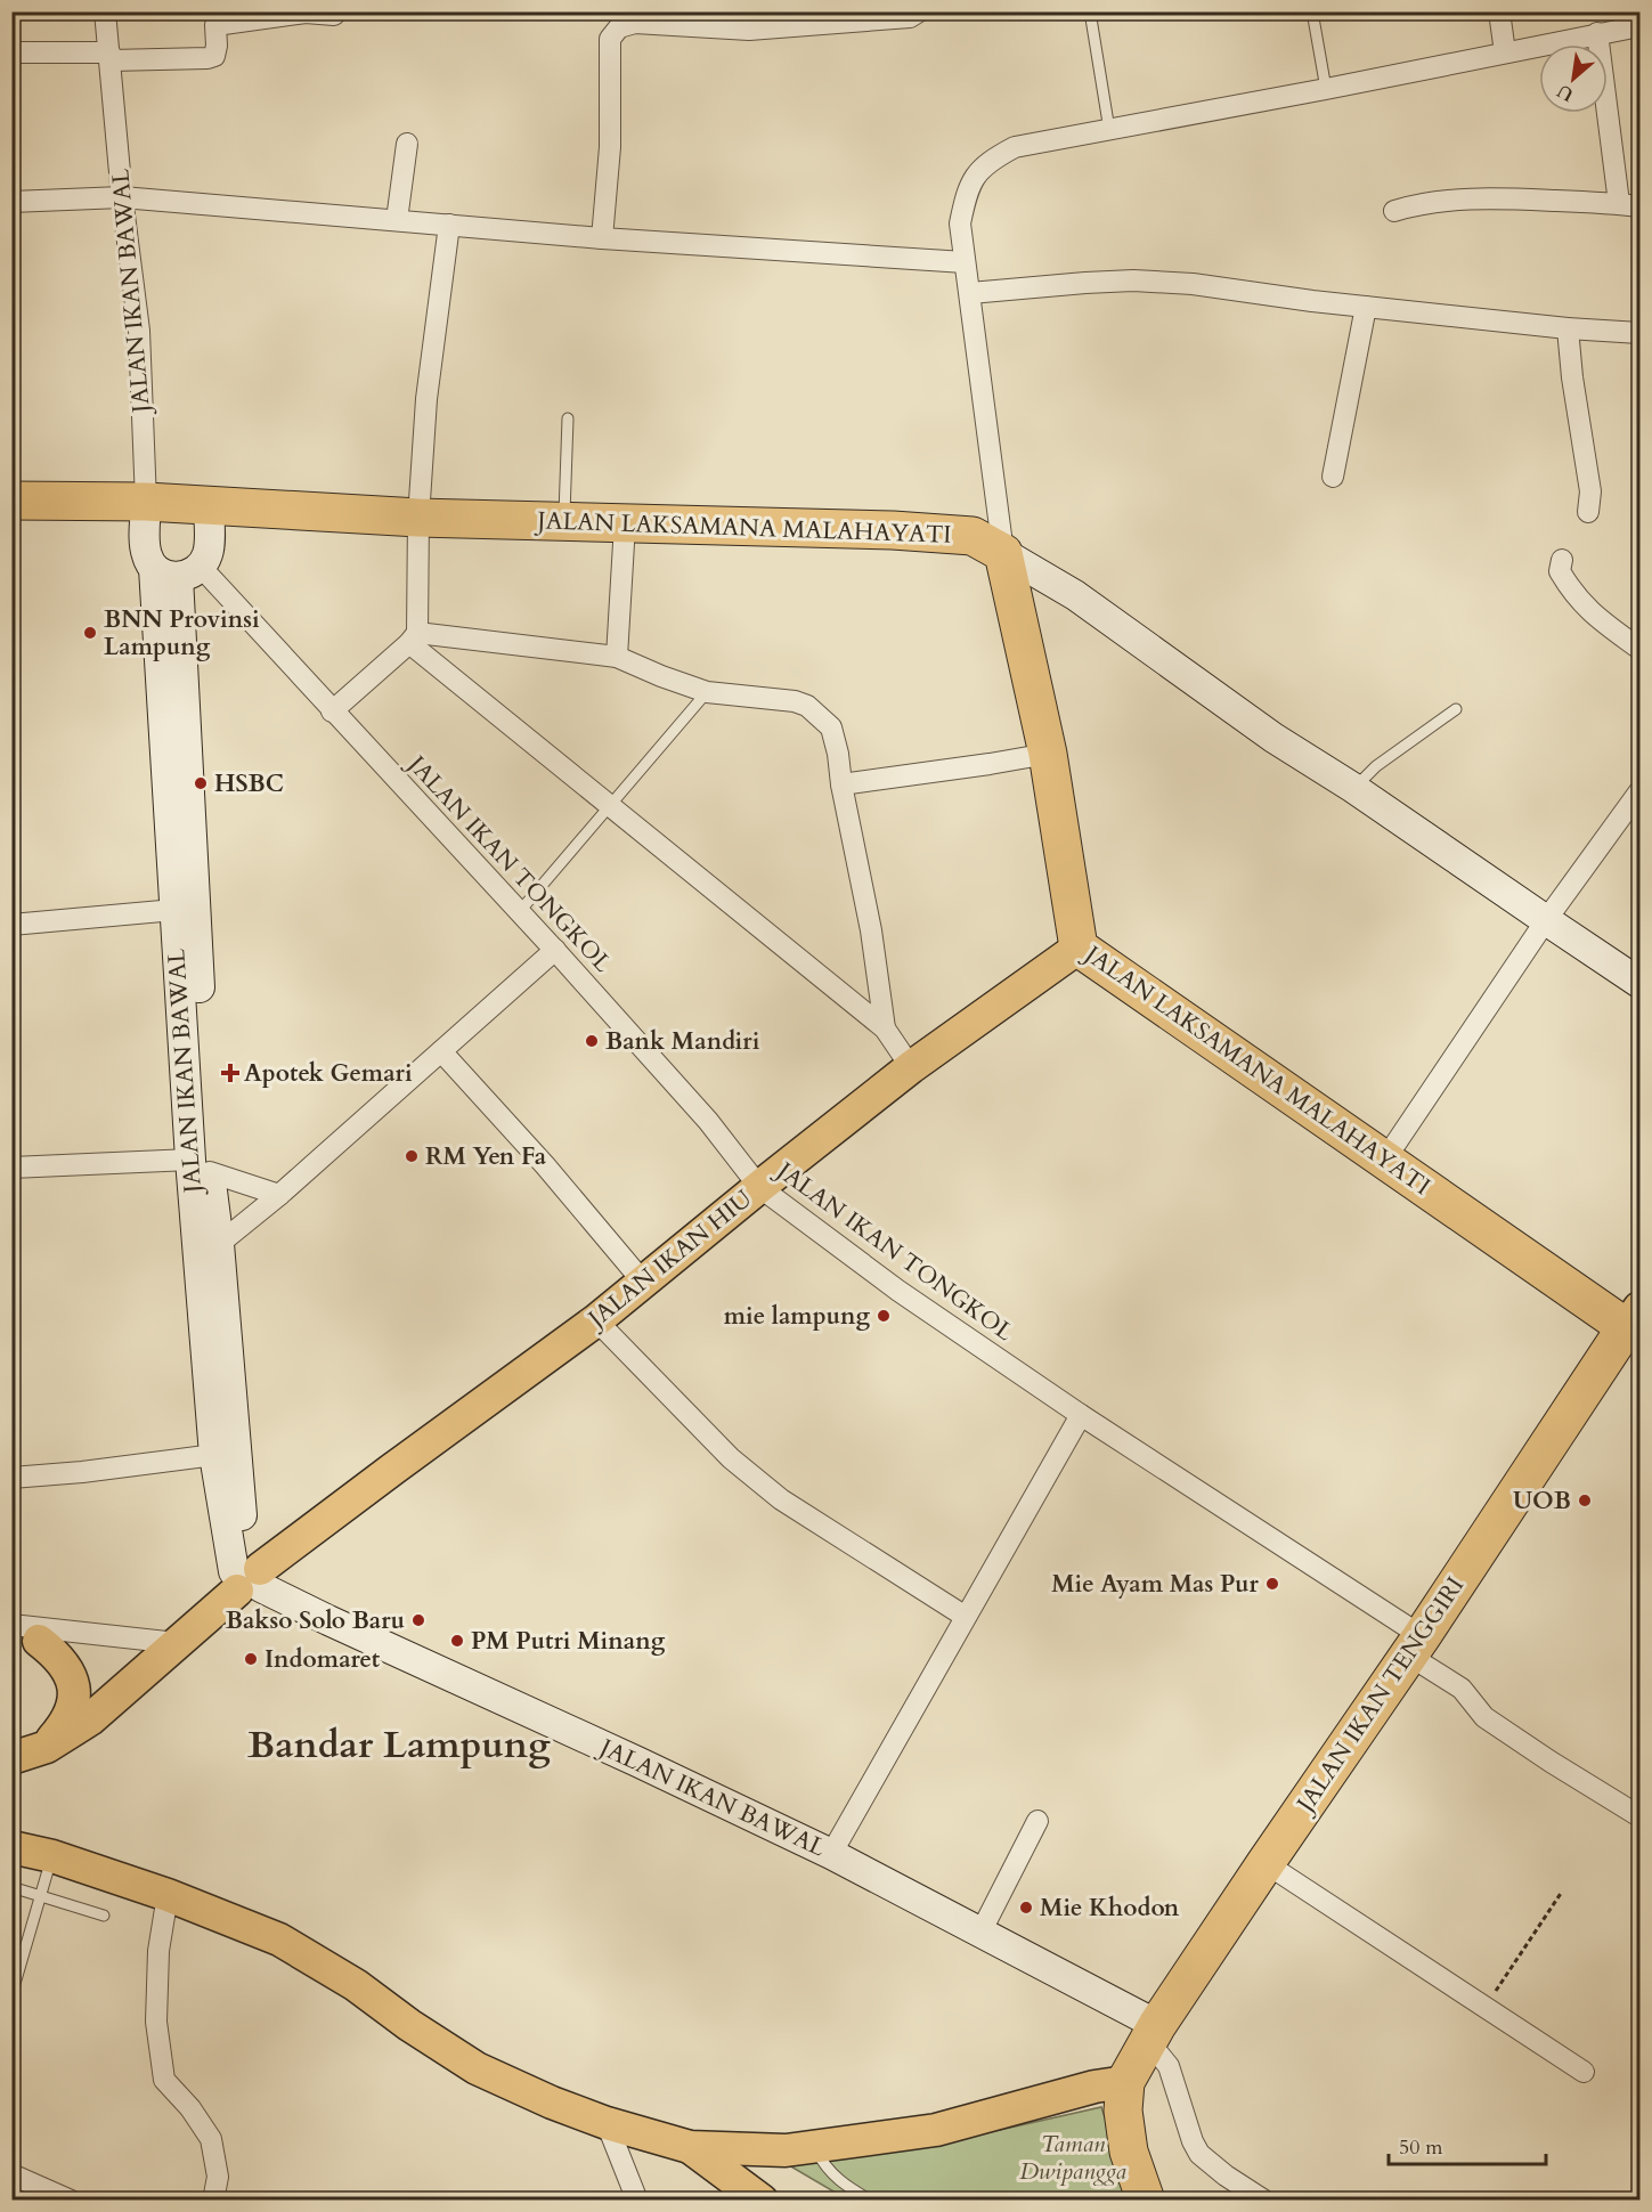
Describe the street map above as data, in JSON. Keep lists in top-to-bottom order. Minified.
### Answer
{"streets":{"highway":["JALAN LAKSAMANA MALAHAYATI","JALAN IKAN TENGGIRI"],"main road":["JALAN IKAN HIU"],"street":["JALAN IKAN BAWAL","JALAN IKAN TONGKOL"]},"crossings":[["JALAN IKAN BAWAL","JALAN LAKSAMANA MALAHAYATI"],["JALAN IKAN BAWAL","JALAN IKAN TONGKOL"],["JALAN IKAN BAWAL","JALAN IKAN HIU"],["JALAN IKAN BAWAL","JALAN IKAN TENGGIRI"],["JALAN LAKSAMANA MALAHAYATI","JALAN IKAN HIU"],["JALAN LAKSAMANA MALAHAYATI","JALAN IKAN TENGGIRI"],["JALAN IKAN TONGKOL","JALAN IKAN HIU"],["JALAN IKAN TONGKOL","JALAN IKAN TENGGIRI"]],"districts":["Bandar Lampung"],"parks":["Taman Dwipangga"],"places":{"other":["BNN Provinsi Lampung","HSBC","Bank Mandiri","RM Yen Fa","mie lampung","UOB","Mie Ayam Mas Pur","Bakso Solo Baru","PM Putri Minang","Indomaret","Mie Khodon"],"health":["Apotek Gemari"]},"scale_bar":"50 m","north":"bottom left"}
